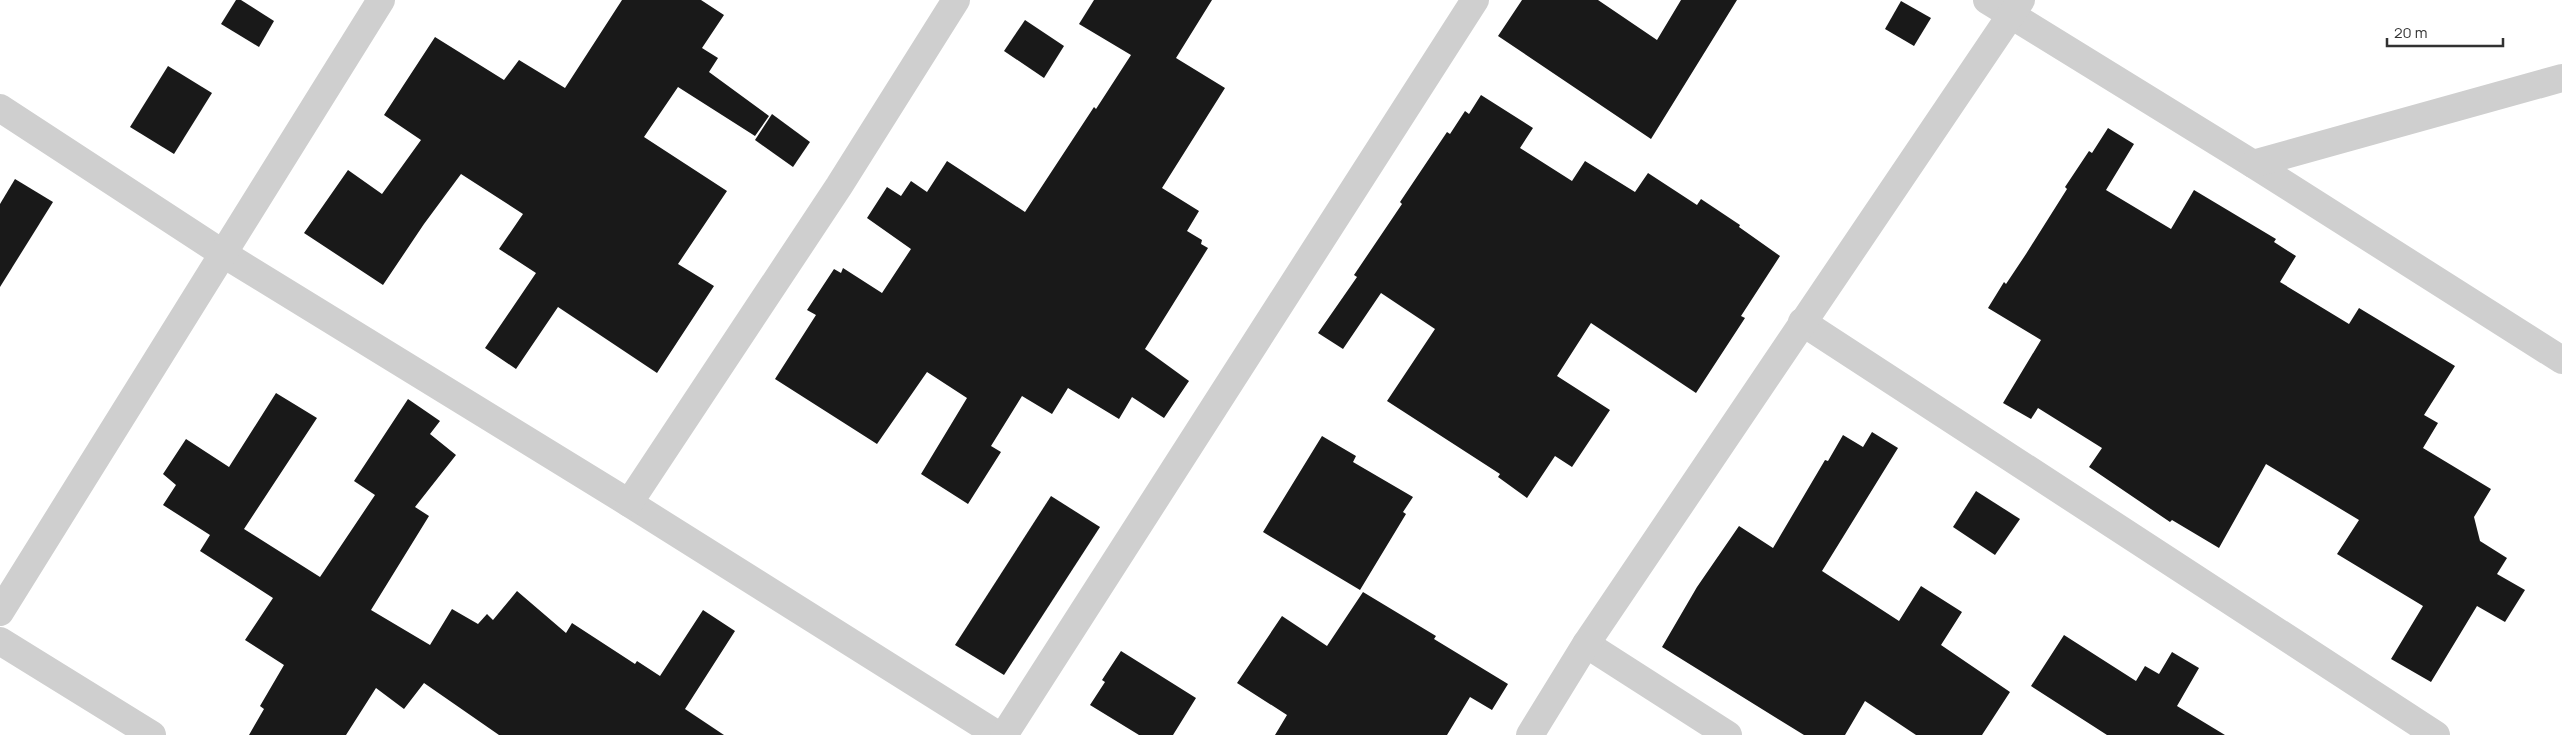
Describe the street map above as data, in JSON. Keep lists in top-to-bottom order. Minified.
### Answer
{"scale_bar":"20 m"}
